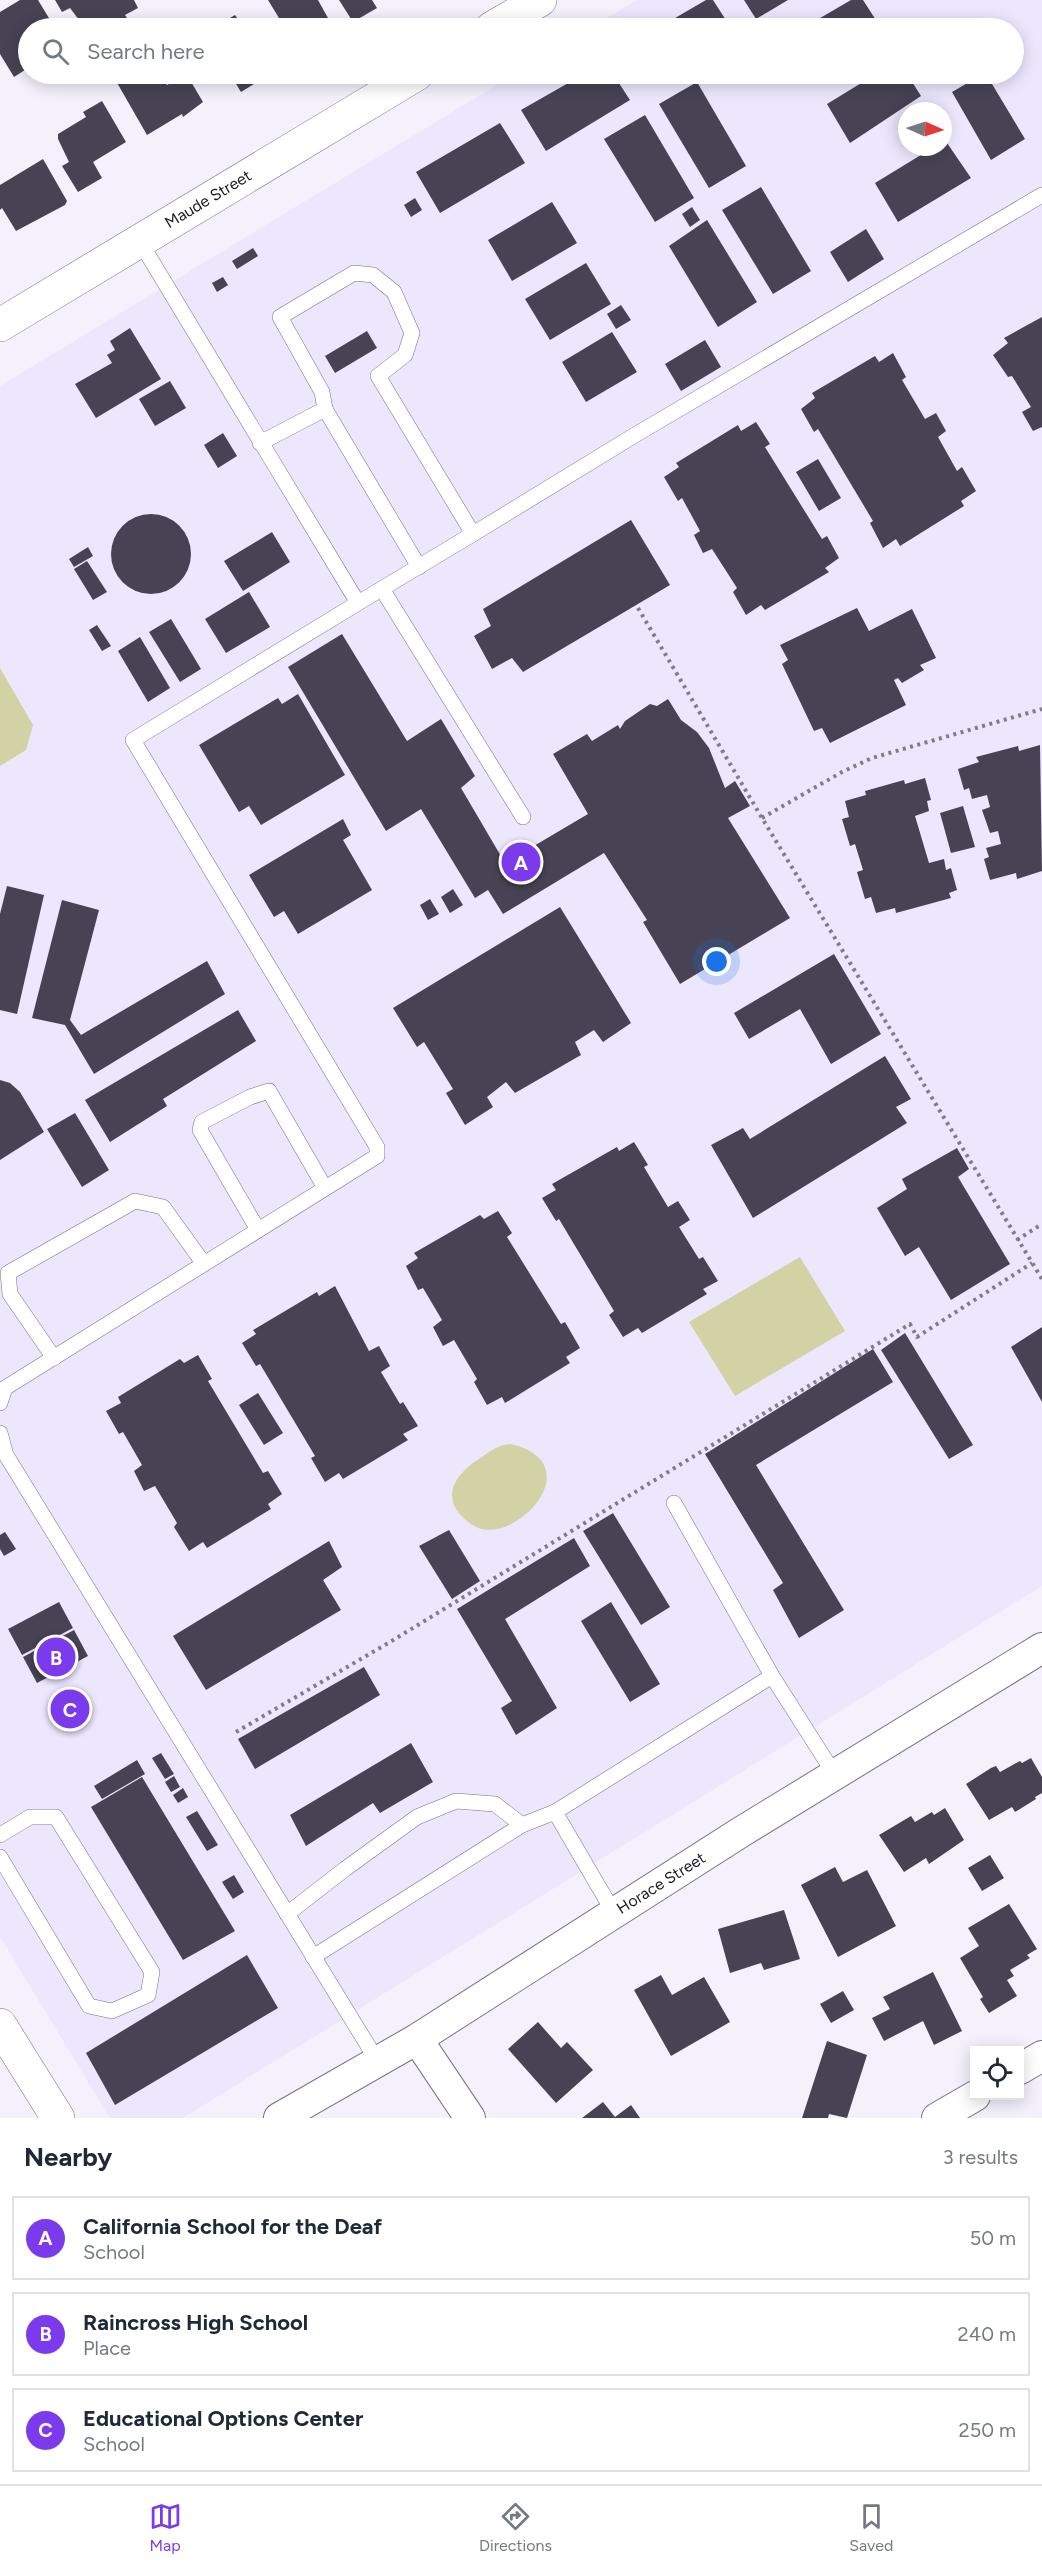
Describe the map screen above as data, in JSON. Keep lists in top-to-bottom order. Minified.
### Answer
{"streets":{"street":["Maude Street","Horace Street"]},"north":"right","page":{"search":"Search here","pins":["A","B","C"],"heading":["Nearby","3 results"],"list":[{"mark":"A","name":"California School for the Deaf","note":"School","value":"50 m"},{"mark":"B","name":"Raincross High School","note":"Place","value":"240 m"},{"mark":"C","name":"Educational Options Center","note":"School","value":"250 m"}],"nav":["Map","Directions","Saved"]}}
